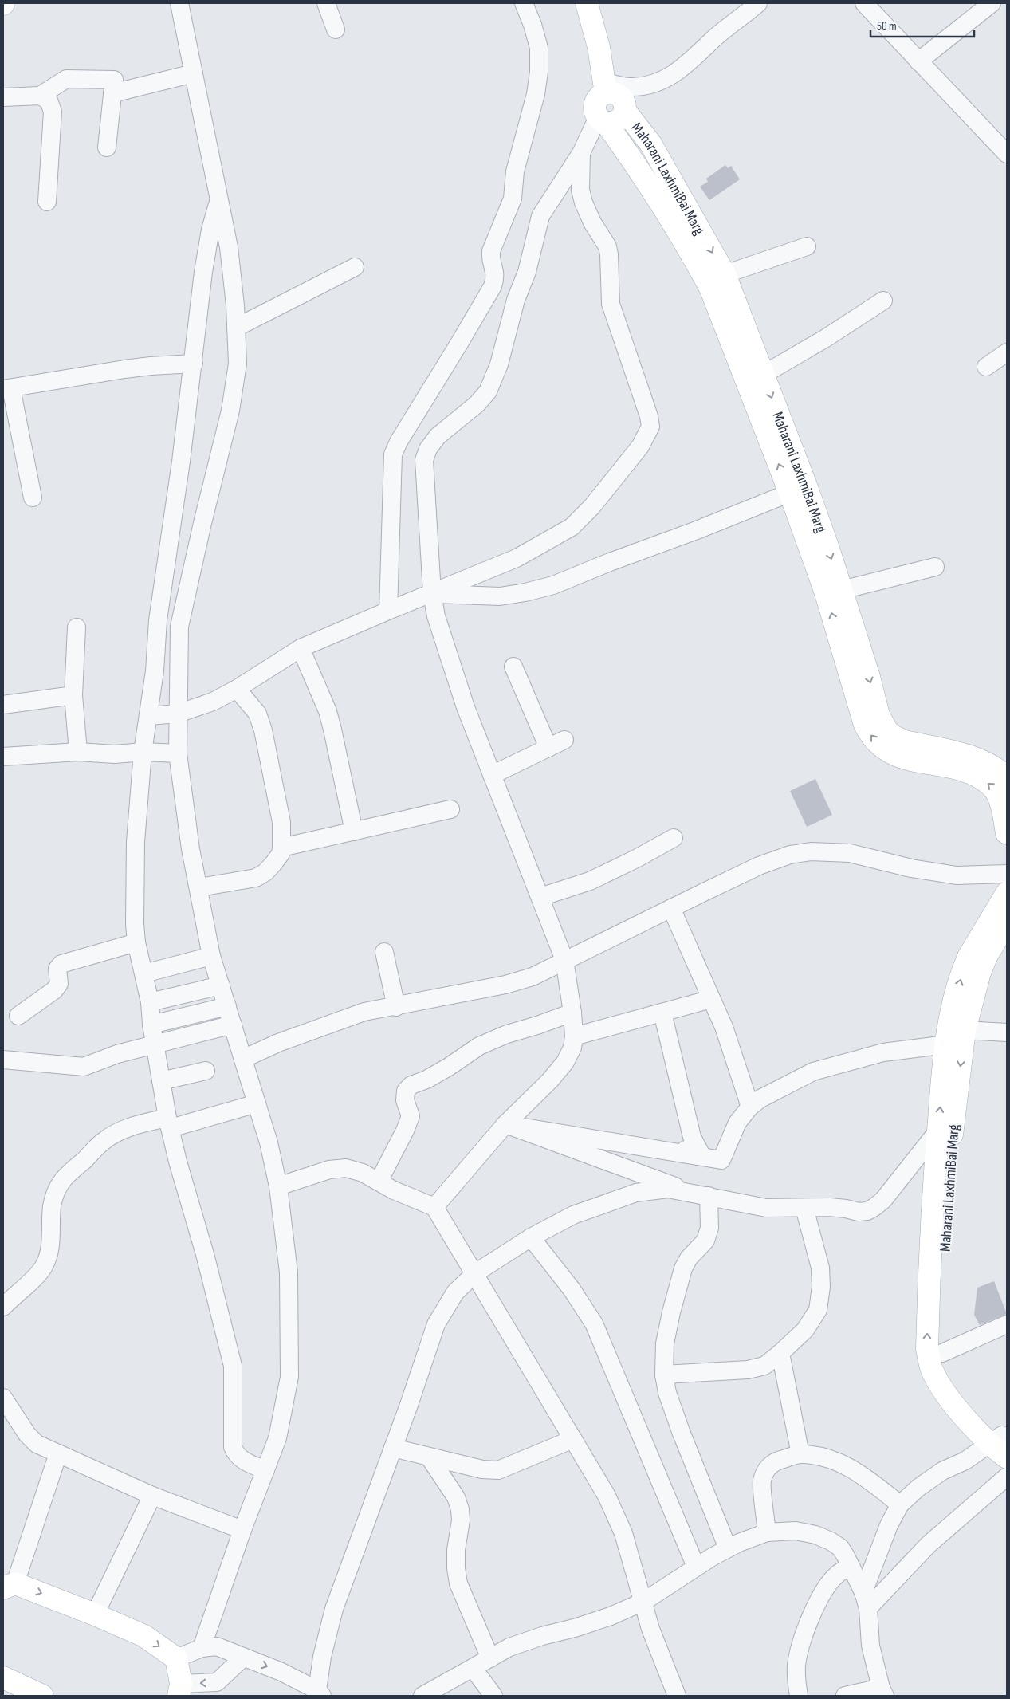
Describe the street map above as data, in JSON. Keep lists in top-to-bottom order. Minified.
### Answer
{"streets":{"main road":["Maharani LaxhmiBai Marg"]},"scale_bar":"50 m"}
